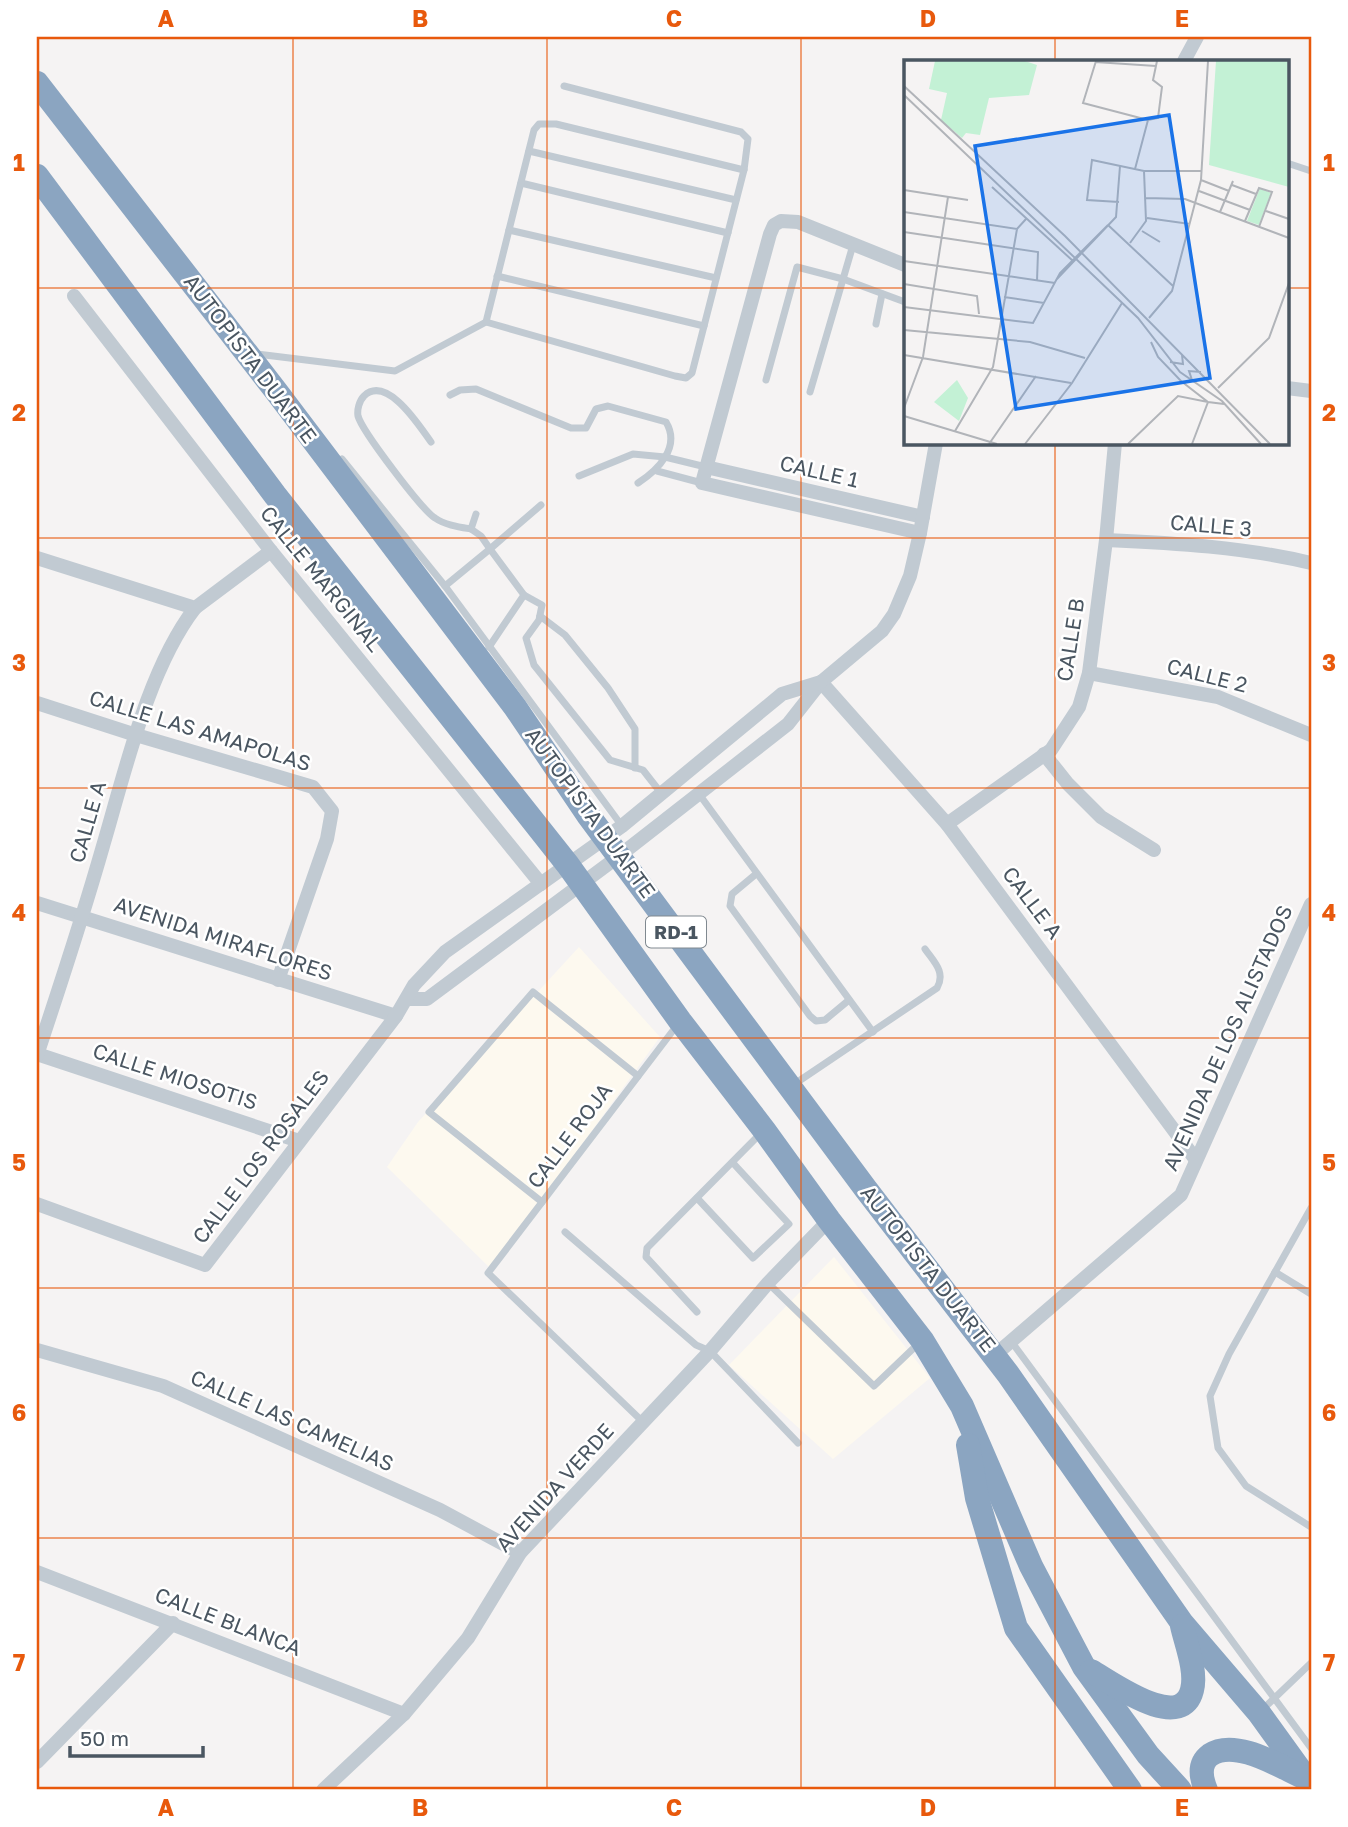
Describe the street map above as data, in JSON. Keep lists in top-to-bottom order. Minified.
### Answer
{"streets":{"highway":["AUTOPISTA DUARTE","RD-1"],"street":["CALLE 1","CALLE 3","CALLE MARGINAL","CALLE B","CALLE 2","CALLE LAS AMAPOLAS","CALLE A","AVENIDA MIRAFLORES","AVENIDA DE LOS ALISTADOS","CALLE MIOSOTIS","CALLE LOS ROSALES","CALLE LAS CAMELIAS","AVENIDA VERDE","CALLE BLANCA"],"lane":["CALLE ROJA"]},"crossings":[["AUTOPISTA DUARTE","AVENIDA DE LOS ALISTADOS"],["CALLE 3","CALLE B"],["CALLE MARGINAL","CALLE A"],["CALLE MARGINAL","CALLE LOS ROSALES"],["CALLE B","CALLE 2"],["CALLE B","CALLE A"],["CALLE LAS AMAPOLAS","CALLE A"],["CALLE LAS AMAPOLAS","AVENIDA MIRAFLORES"],["CALLE A","AVENIDA MIRAFLORES"],["CALLE A","AVENIDA DE LOS ALISTADOS"],["CALLE A","CALLE MIOSOTIS"],["RD-1","CALLE ROJA"],["RD-1","CALLE LOS ROSALES"],["RD-1","AVENIDA VERDE"],["AVENIDA MIRAFLORES","CALLE LOS ROSALES"],["CALLE MIOSOTIS","CALLE LOS ROSALES"],["CALLE ROJA","AVENIDA VERDE"],["CALLE LAS CAMELIAS","AVENIDA VERDE"],["AVENIDA VERDE","CALLE BLANCA"]],"scale_bar":"50 m","grid":{"columns":["A","B","C","D","E"],"rows":["1","2","3","4","5","6","7"]}}
